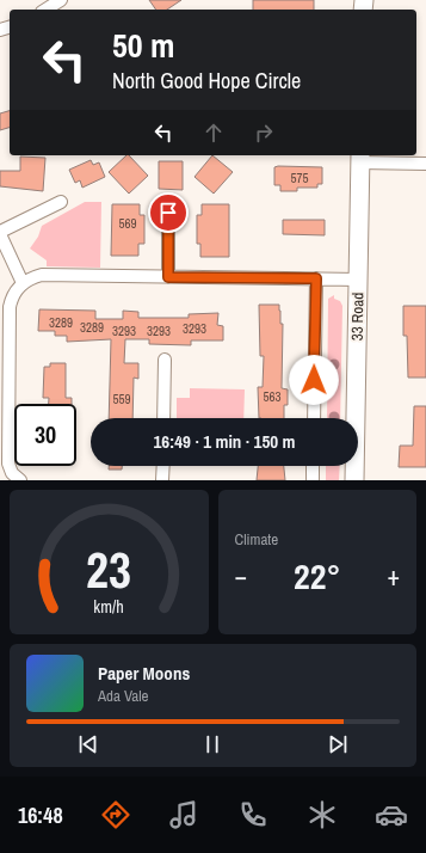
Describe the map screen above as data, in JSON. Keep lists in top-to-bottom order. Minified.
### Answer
{"streets":{"main road":["33 Road"]},"house_numbers":["575","569","3289","3289","3293","3293","3293","563","559"],"page":{"turn":["50 m","North Good Hope Circle"],"limit":"30","trip":"16:49 · 1 min · 150 m","tile":"Climate","heat":["−","22°","+"],"song":["Paper Moons","Ada Vale"],"tabs":"16:48","gauge":["23","km/h"]}}
